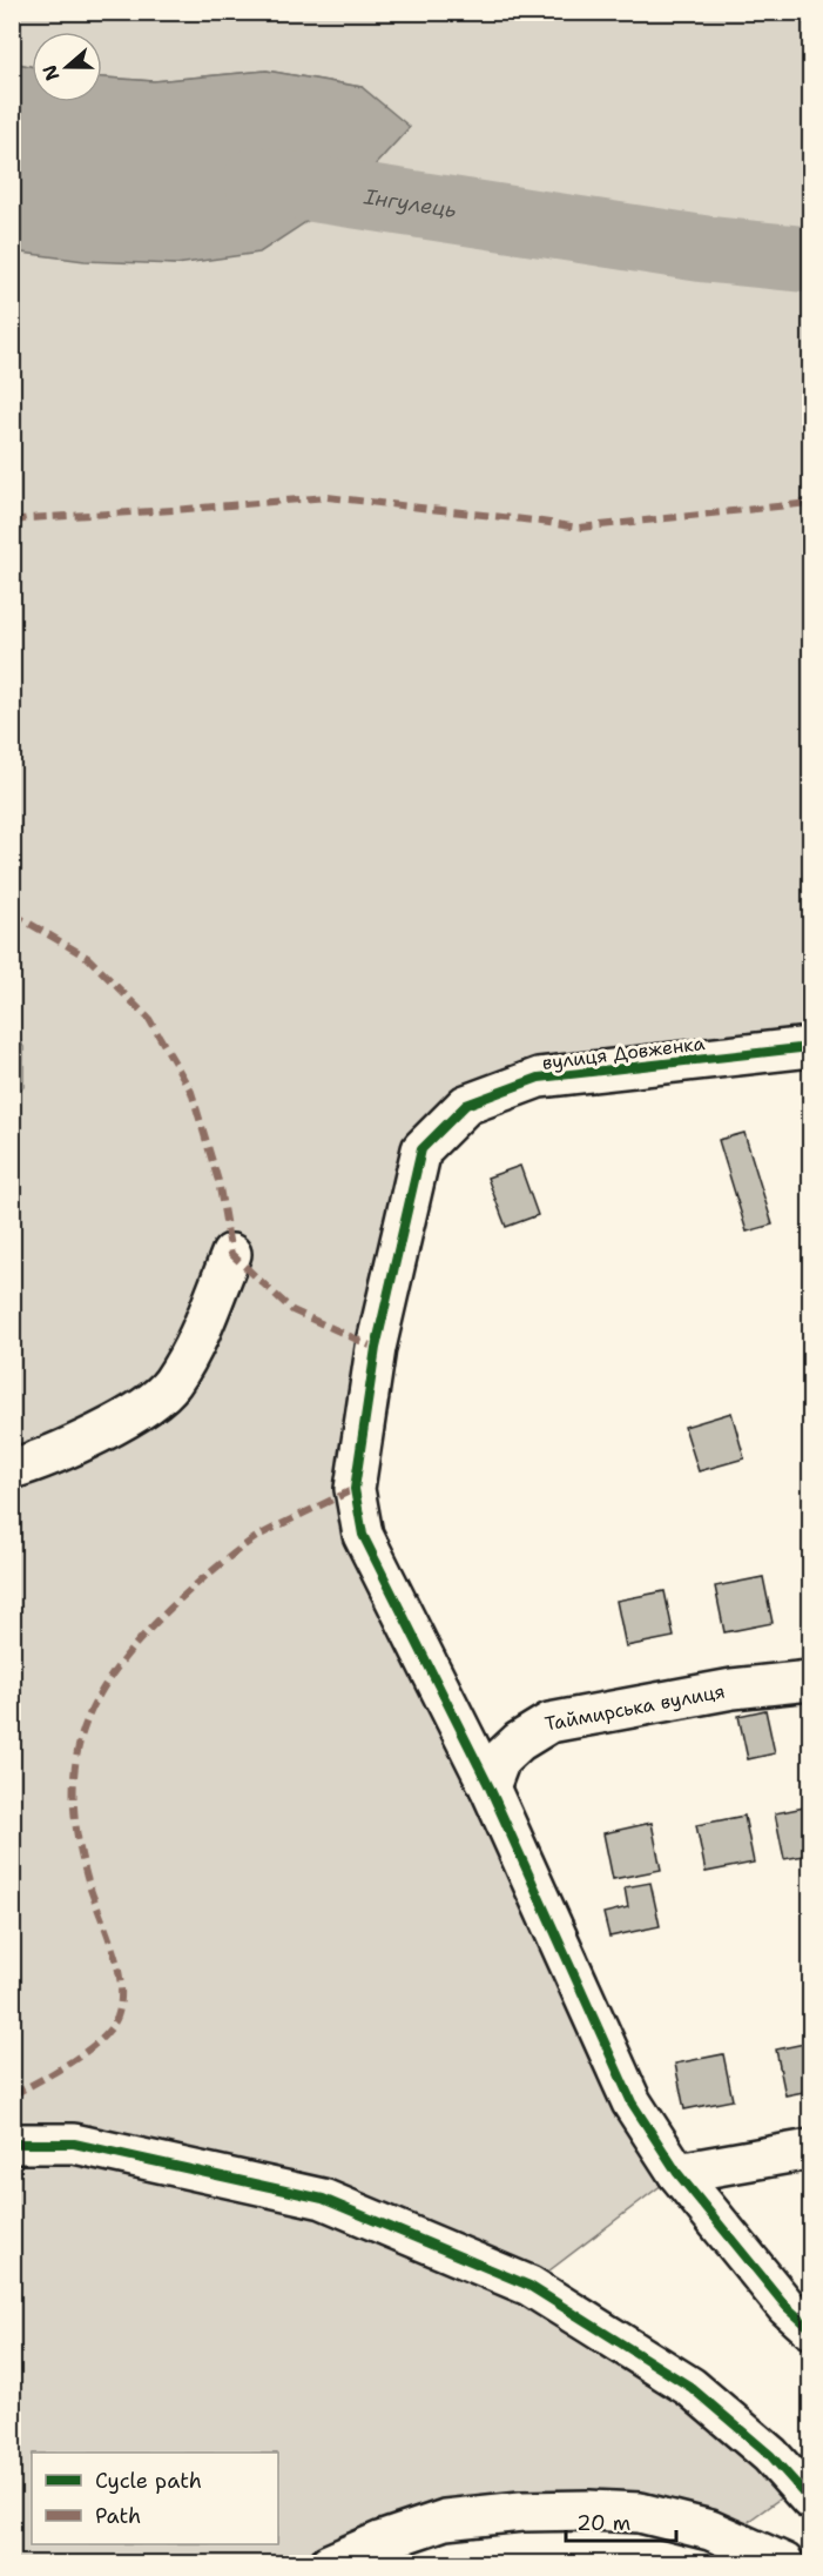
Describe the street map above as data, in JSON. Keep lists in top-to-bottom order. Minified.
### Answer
{"streets":{"street":["вулиця Довженка","Таймирська вулиця"]},"crossings":[["вулиця Довженка","Таймирська вулиця"]],"water":["Інгулець"],"legend":["Cycle path","Path"],"scale_bar":"20 m","north":"left"}
